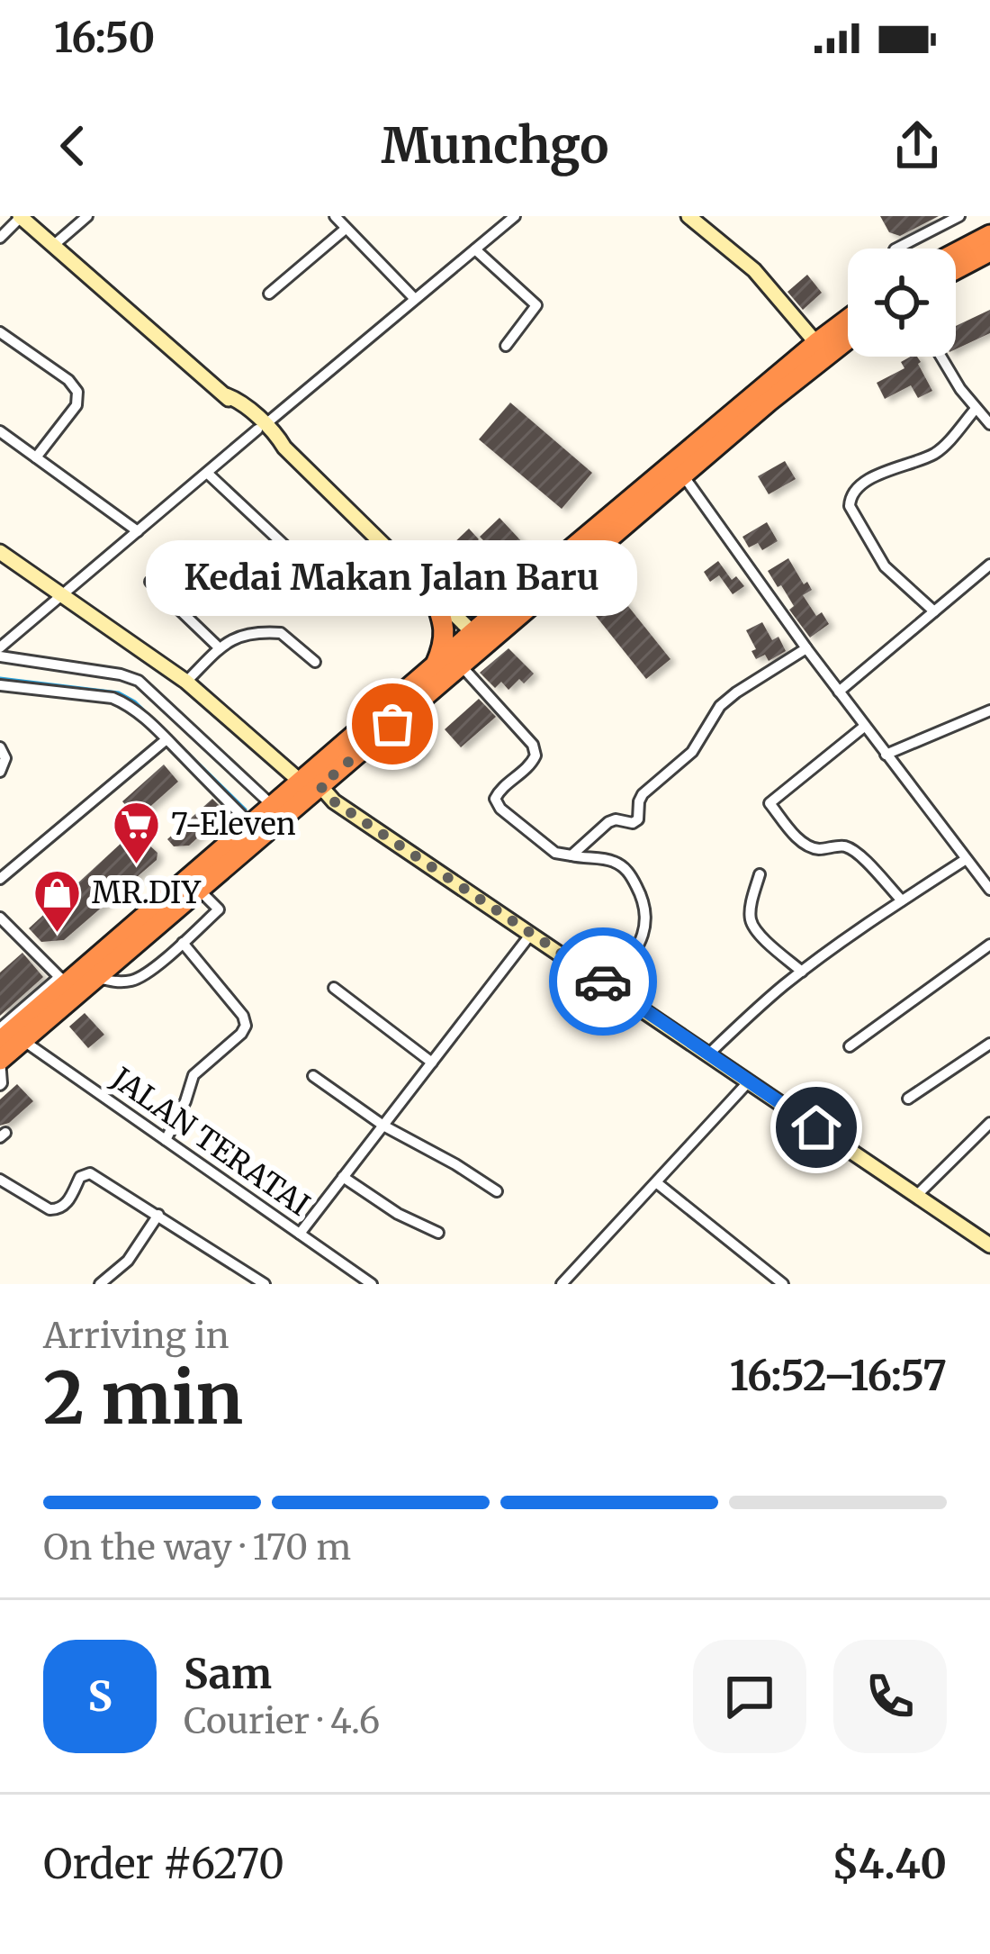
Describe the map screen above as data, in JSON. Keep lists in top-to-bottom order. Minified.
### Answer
{"streets":{"street":["JALAN TERATAI"]},"places":{"other":["Kedai Makan Jalan Baru"],"supermarket":["7-Eleven"],"shop":["MR.DIY"]},"page":{"status":"16:50","header":"Munchgo","bubble":"Kedai Makan Jalan Baru","heading":["2 min","Arriving in","16:52–16:57"],"panel":["Sam","Courier · 4.6","Order #6270","$4.40"],"bar":"On the way · 170 m","round":"S"}}
